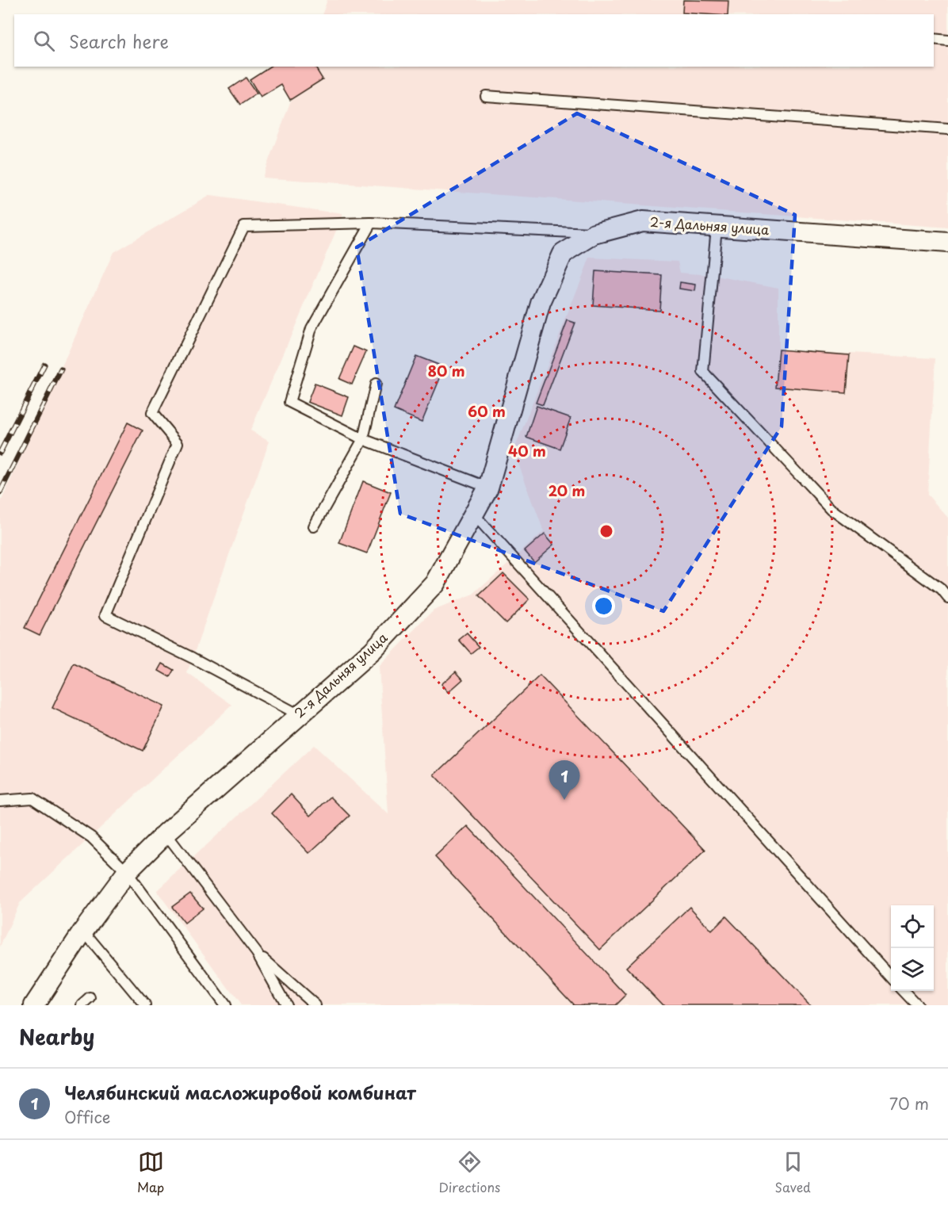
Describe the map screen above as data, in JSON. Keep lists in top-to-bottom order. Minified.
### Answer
{"streets":{"street":["2-я Дальняя улица"]},"page":{"search":"Search here","pins":"1","heading":"Nearby","list":[{"mark":"1","name":"Челябинский масложировой комбинат","note":"Office","value":"70 m"}],"nav":["Map","Directions","Saved"]},"rings":["80 m","60 m","40 m","20 m"]}
